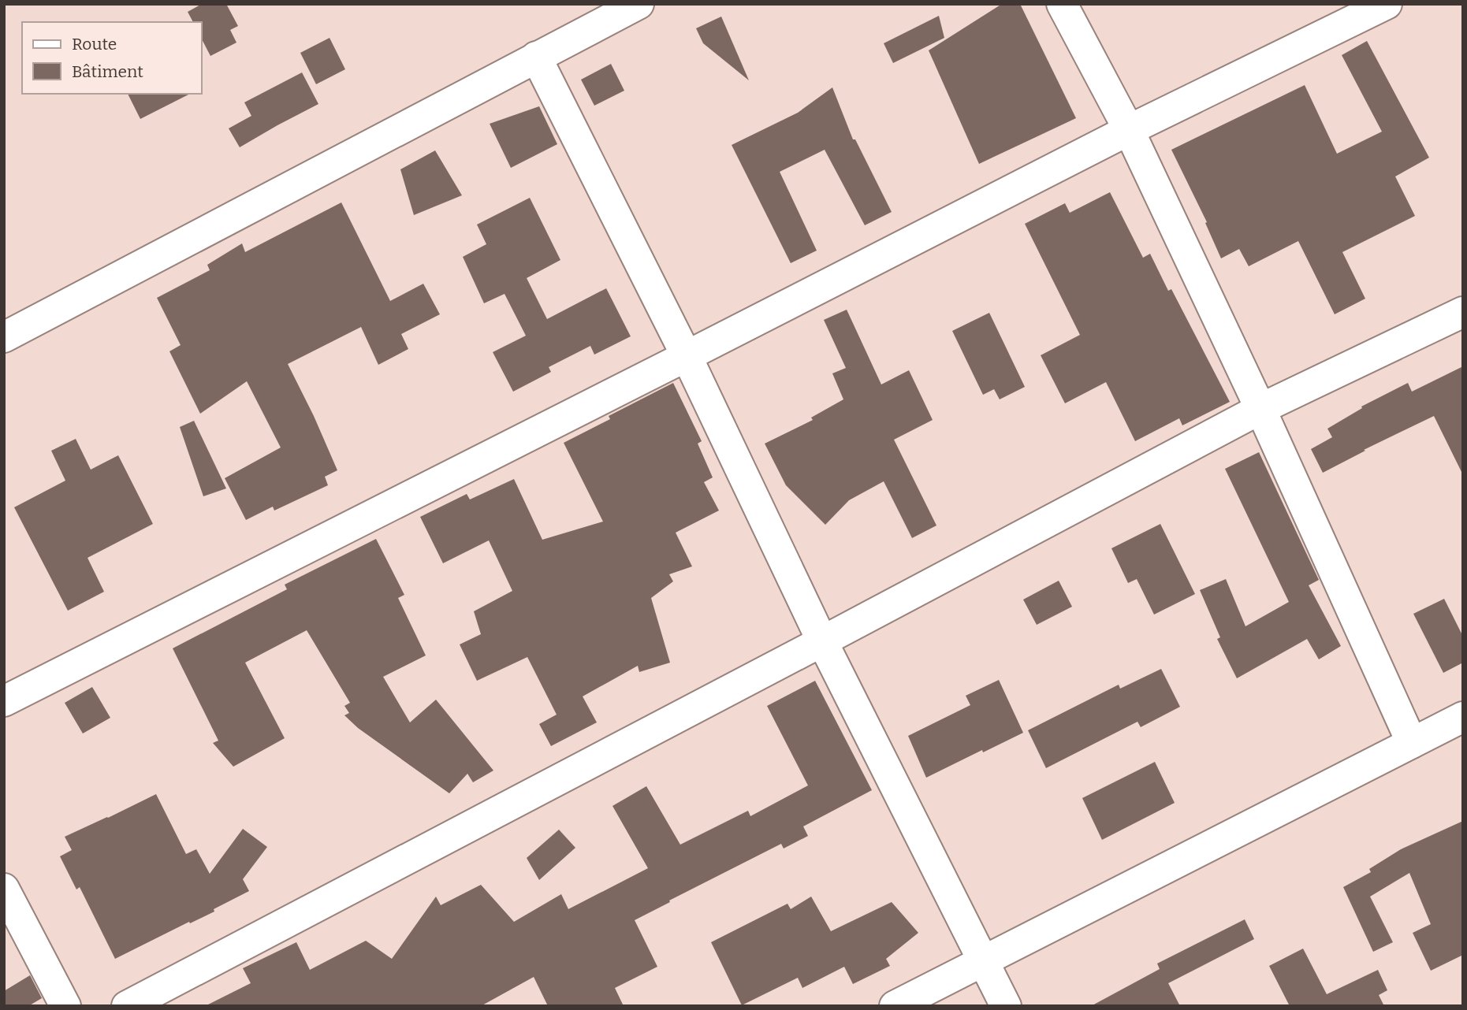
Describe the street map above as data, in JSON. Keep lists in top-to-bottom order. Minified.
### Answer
{"legend":["Route","Bâtiment"]}
